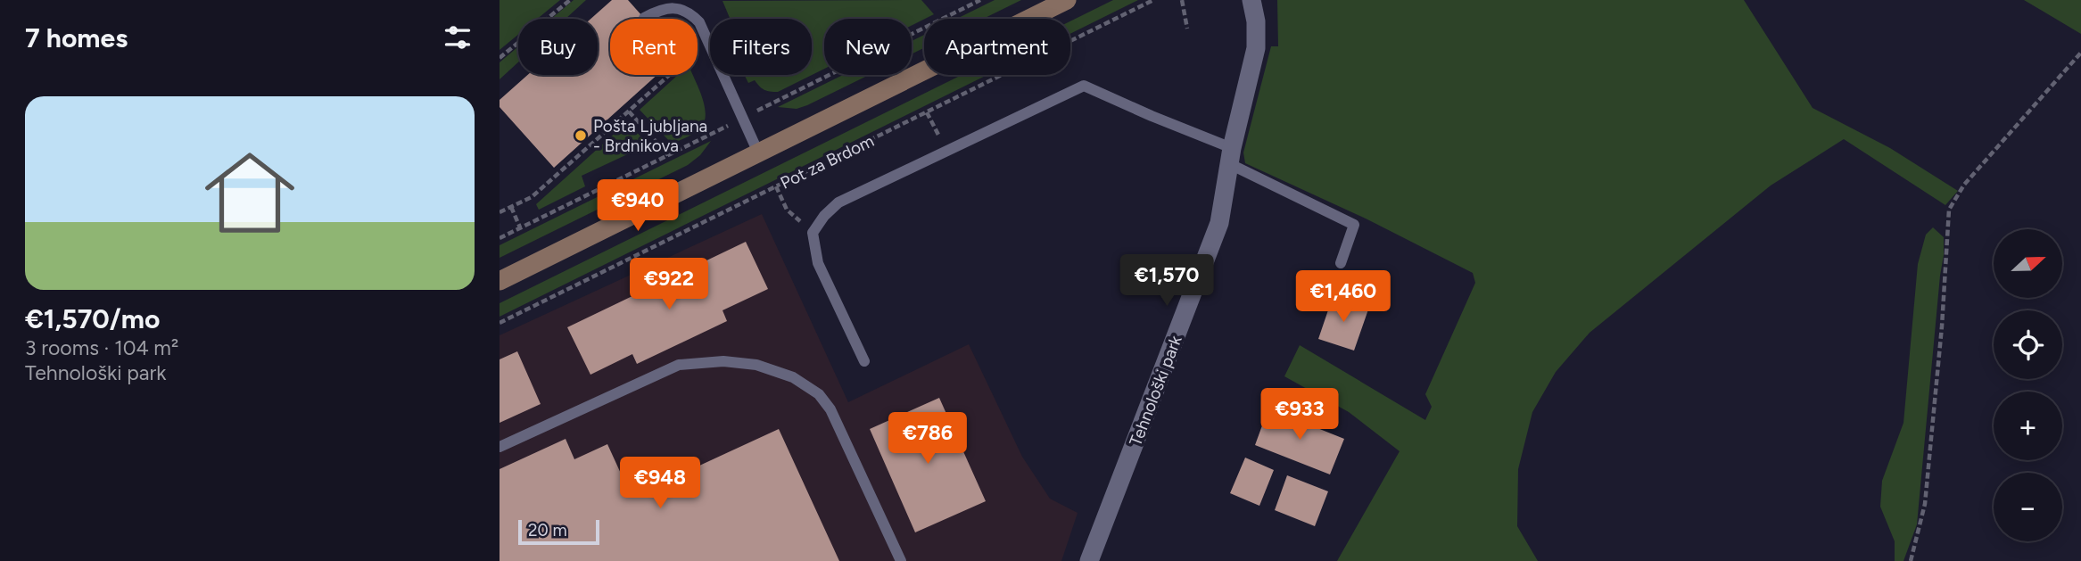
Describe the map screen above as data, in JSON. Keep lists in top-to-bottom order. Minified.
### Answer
{"streets":{"street":["Tehnološki park"],"path":["Pot za Brdom"]},"places":["Pošta Ljubljana - Brdnikova"],"scale_bar":"20 m","north":"right","page":{"heading":"7 homes","chip":["Buy","Rent","Filters","New","Apartment"],"list":[{"name":"€1,570/mo","note":"3 rooms · 104 m² · Tehnološki park"}],"price":["€940","€1,570","€922","€1,460","€933","€786","€948"],"map_buttons":["+","−"],"scale":"20 m"}}
